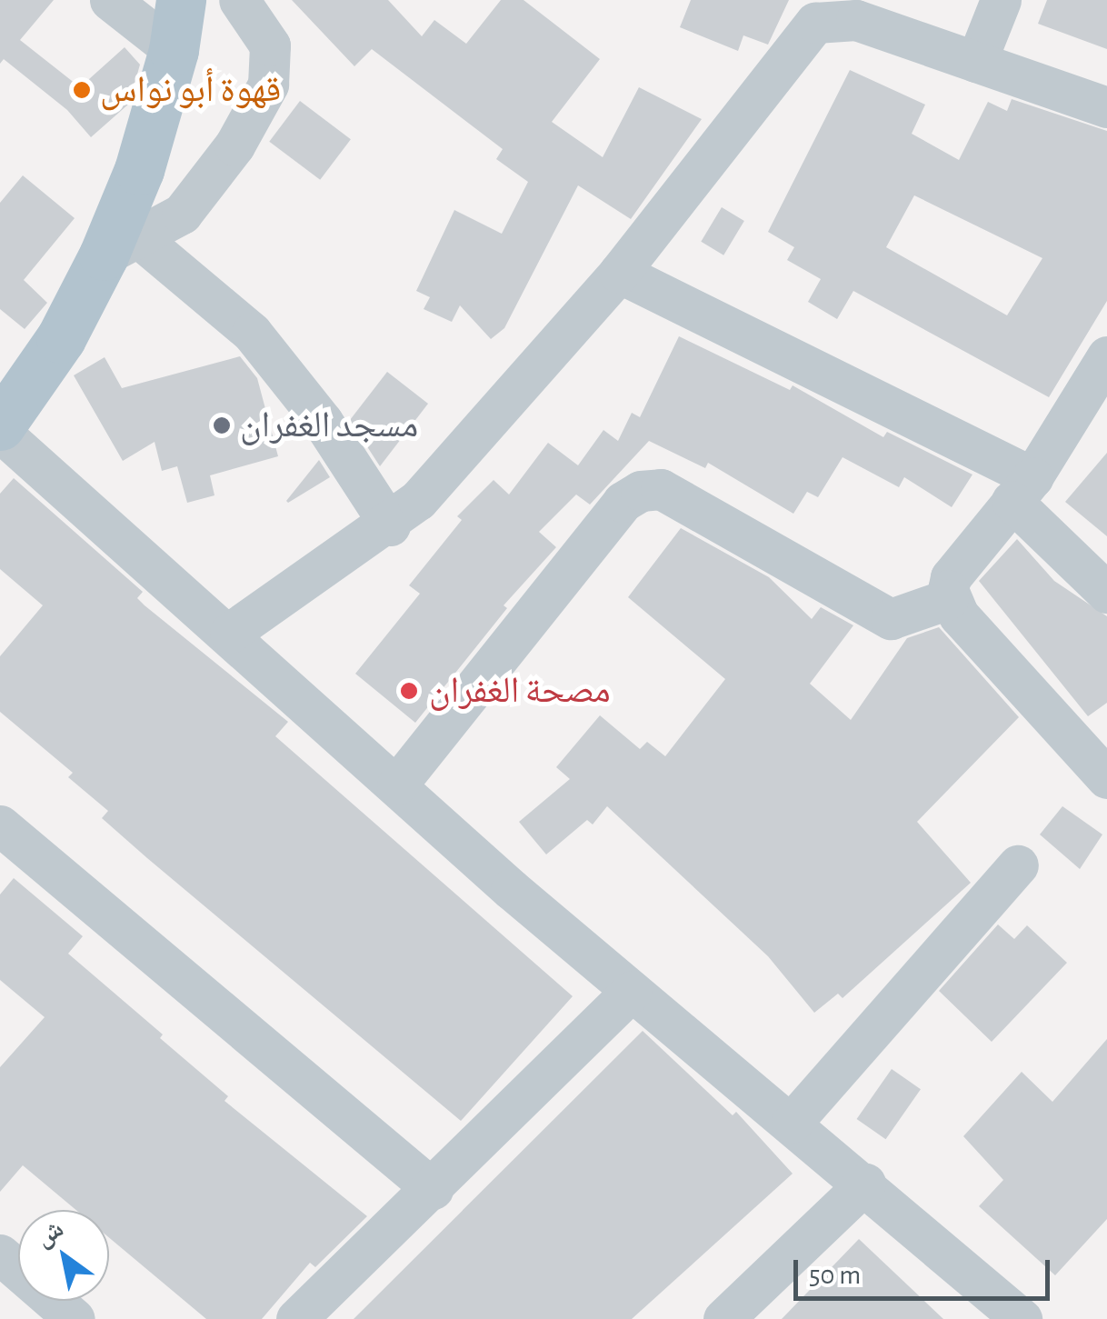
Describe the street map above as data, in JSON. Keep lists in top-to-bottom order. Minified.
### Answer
{"places":["قهوة أبو نواس","مسجد الغفران","مصحة الغفران"],"scale_bar":"50 m","north":"top left"}
